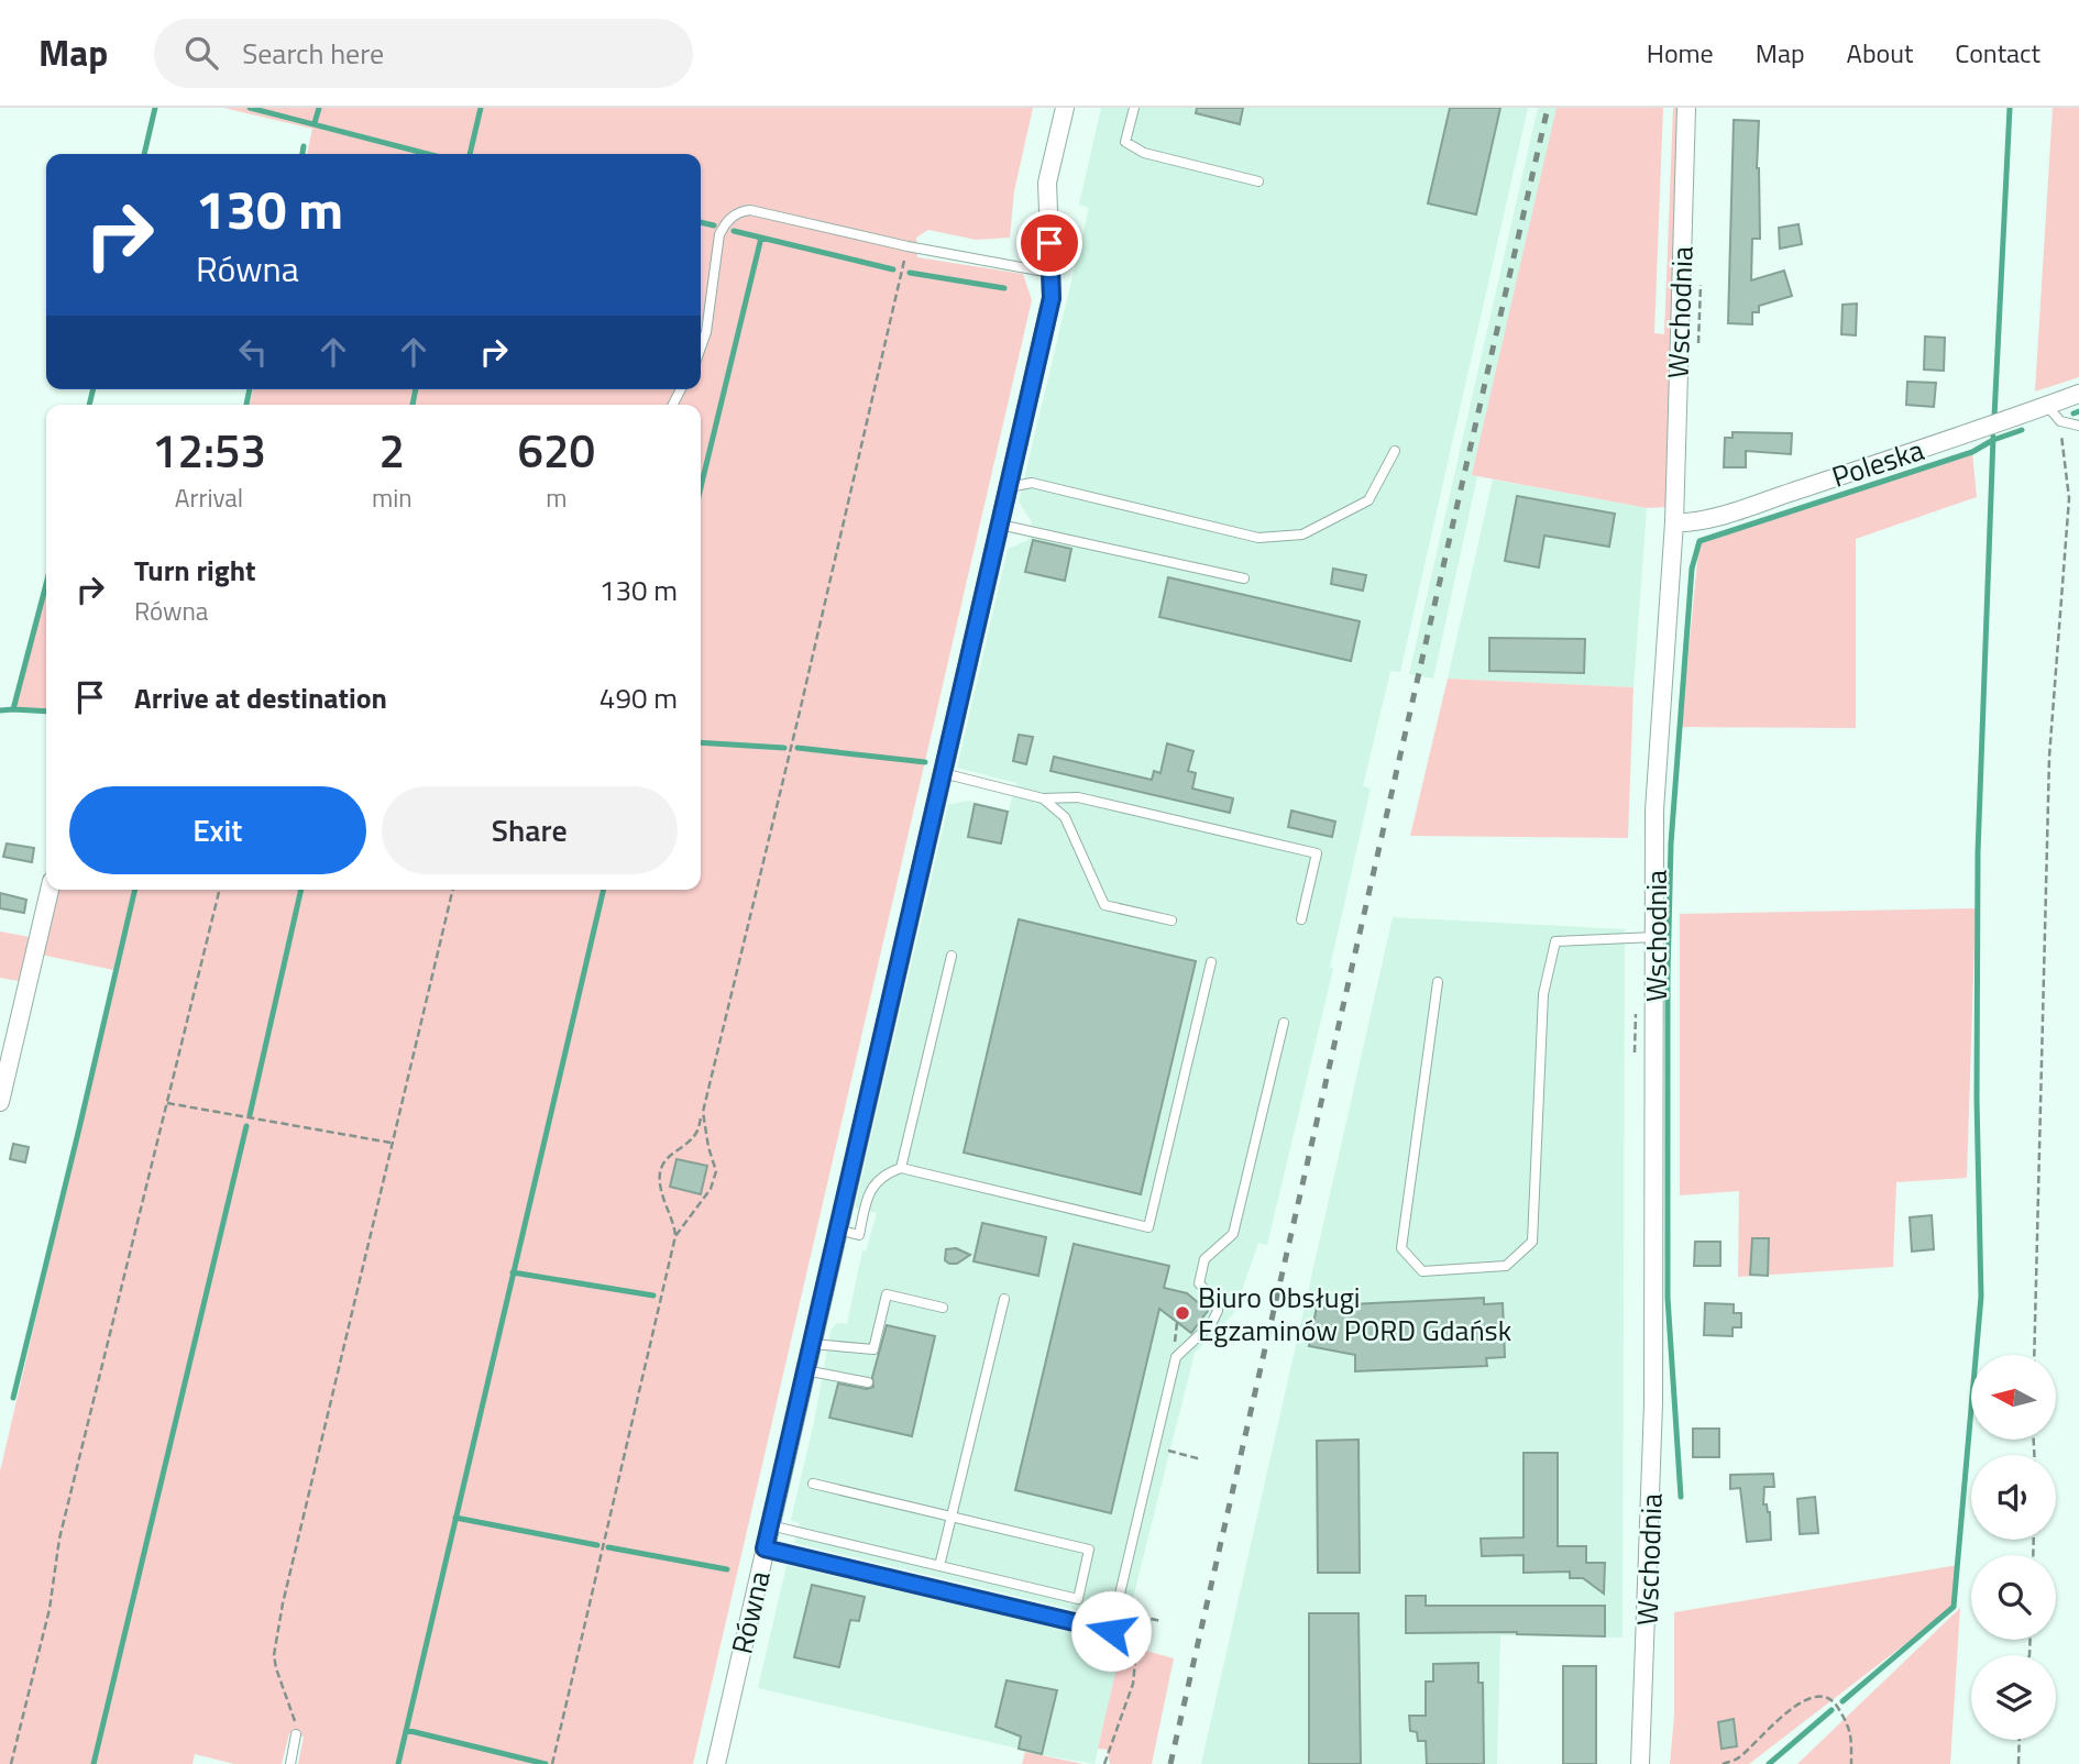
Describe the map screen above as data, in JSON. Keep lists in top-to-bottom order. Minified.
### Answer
{"streets":{"street":["Wschodnia","Poleska","Równa"]},"crossings":[["Wschodnia","Poleska"]],"places":["Biuro Obsługi Egzaminów PORD Gdańsk"],"north":"left","page":{"header":"Map","search":"Search here","nav":["Home","Map","About","Contact"],"turn":["130 m","Równa"],"eta":["12:53","Arrival","2","min","620","m"],"list":[{"name":"Turn right","note":"Równa","value":"130 m"},{"name":"Arrive at destination","value":"490 m"}],"buttons":["Exit","Share"]}}
